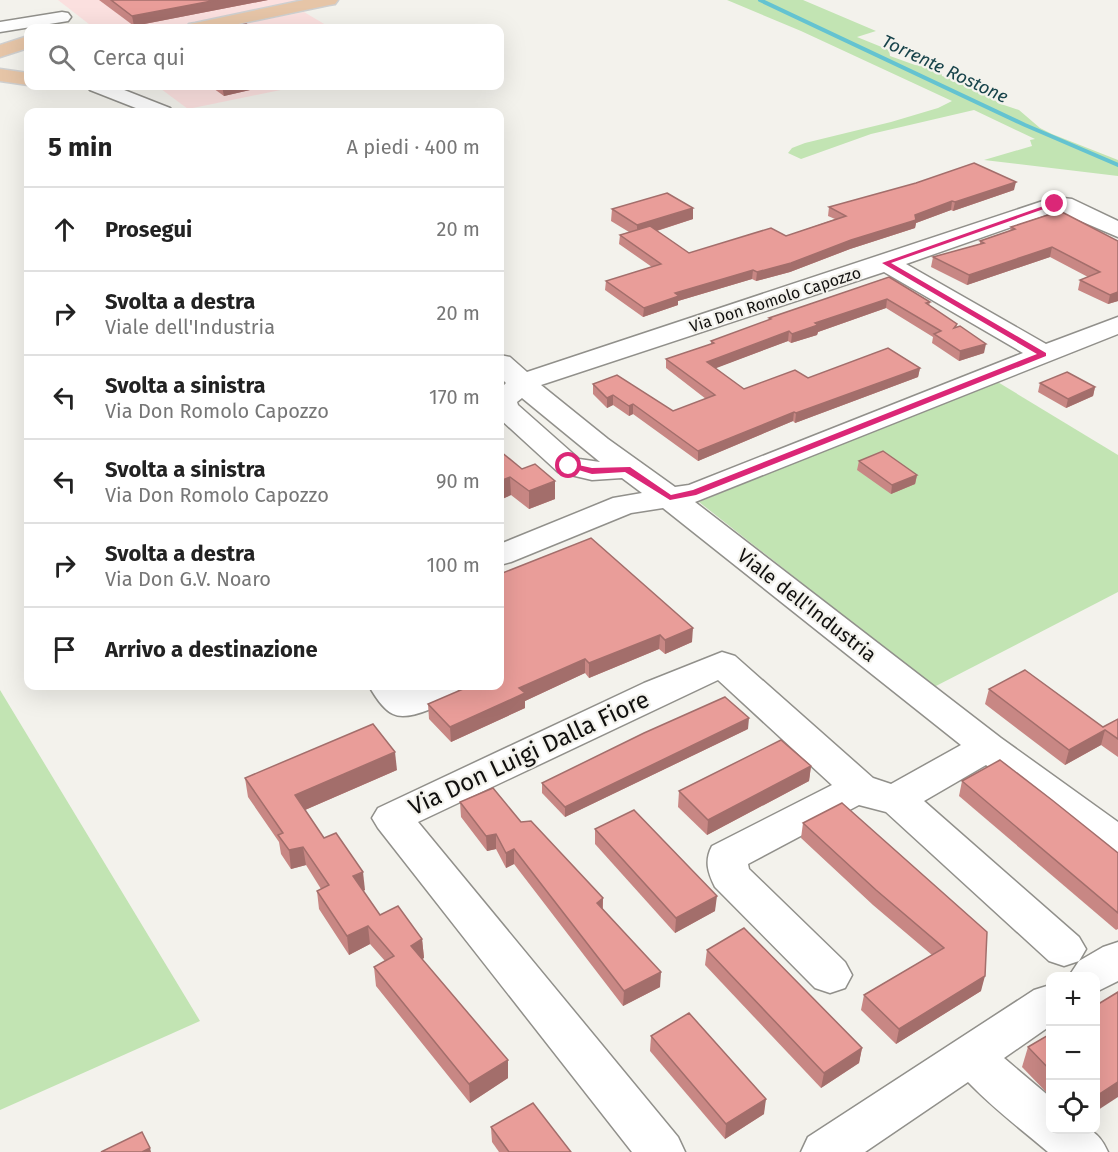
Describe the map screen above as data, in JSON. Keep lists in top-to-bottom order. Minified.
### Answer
{"streets":{"street":["Via Don Romolo Capozzo","Viale dell'Industria","Via Don Luigi Dalla Fiore"]},"crossings":[["Via Don Romolo Capozzo","Viale dell'Industria"]],"water":["Torrente Rostone"],"page":{"search":"Cerca qui","heading":["5 min","A piedi · 400 m"],"list":[["Prosegui","20 m"],["Svolta a destra","Viale dell'Industria","20 m"],["Svolta a sinistra","Via Don Romolo Capozzo","170 m"],["Svolta a sinistra","Via Don Romolo Capozzo","90 m"],["Svolta a destra","Via Don G.V. Noaro","100 m"],"Arrivo a destinazione"],"map_buttons":["+","−"]}}
